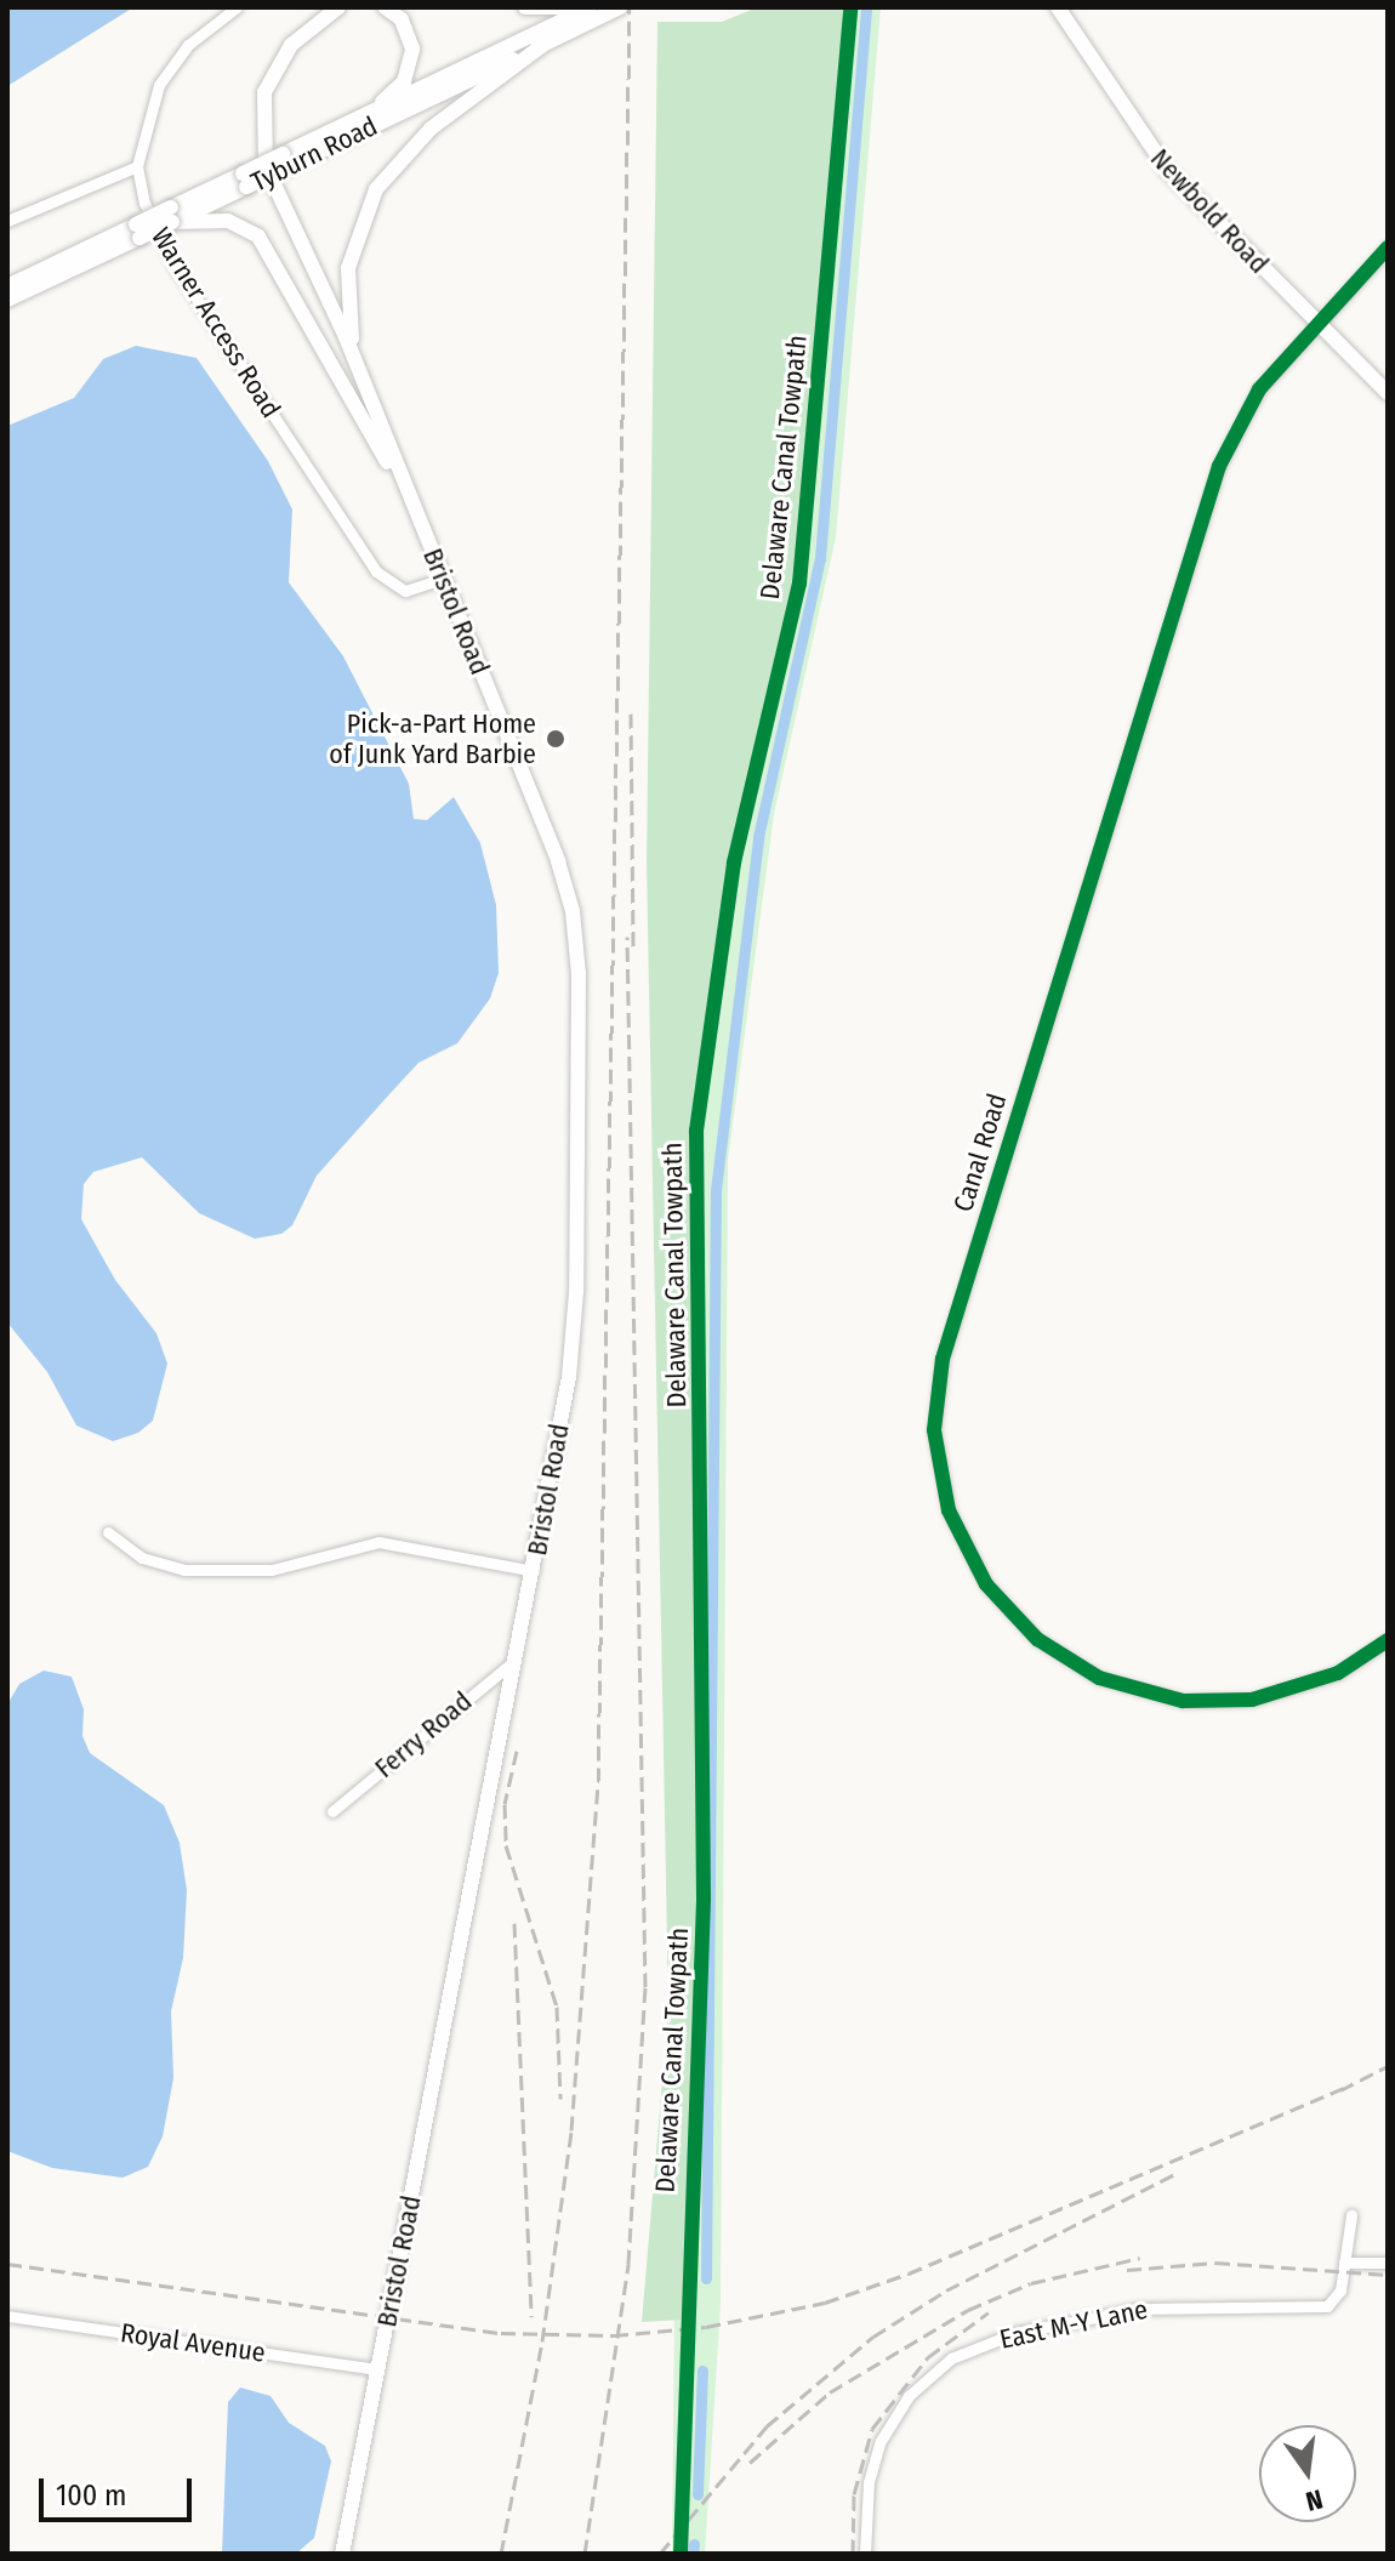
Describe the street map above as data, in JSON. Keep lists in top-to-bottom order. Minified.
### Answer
{"streets":{"main road":["Tyburn Road","Newbold Road","Bristol Road"],"street":["Warner Access Road","Canal Road","Ferry Road","East M-Y Lane","Royal Avenue"],"cycle path":["Delaware Canal Towpath"]},"crossings":[["Newbold Road","Canal Road"],["Warner Access Road","Bristol Road"],["Bristol Road","Ferry Road"],["Bristol Road","Royal Avenue"]],"places":["Pick-a-Part Home of Junk Yard Barbie"],"scale_bar":"100 m","north":"bottom"}
